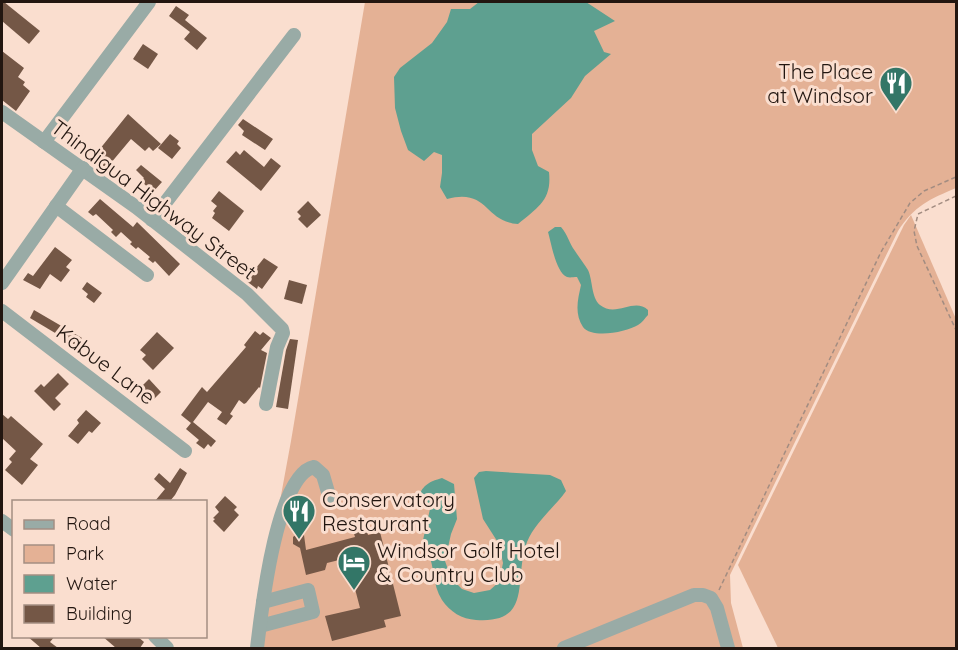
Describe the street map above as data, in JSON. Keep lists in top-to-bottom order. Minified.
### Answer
{"streets":{"street":["Thindigua Highway Street","Kabue Lane"]},"places":{"restaurant":["The Place at Windsor","Conservatory Restaurant"],"hotel":["Windsor Golf Hotel & Country Club"]},"legend":["Road","Park","Water","Building"]}
